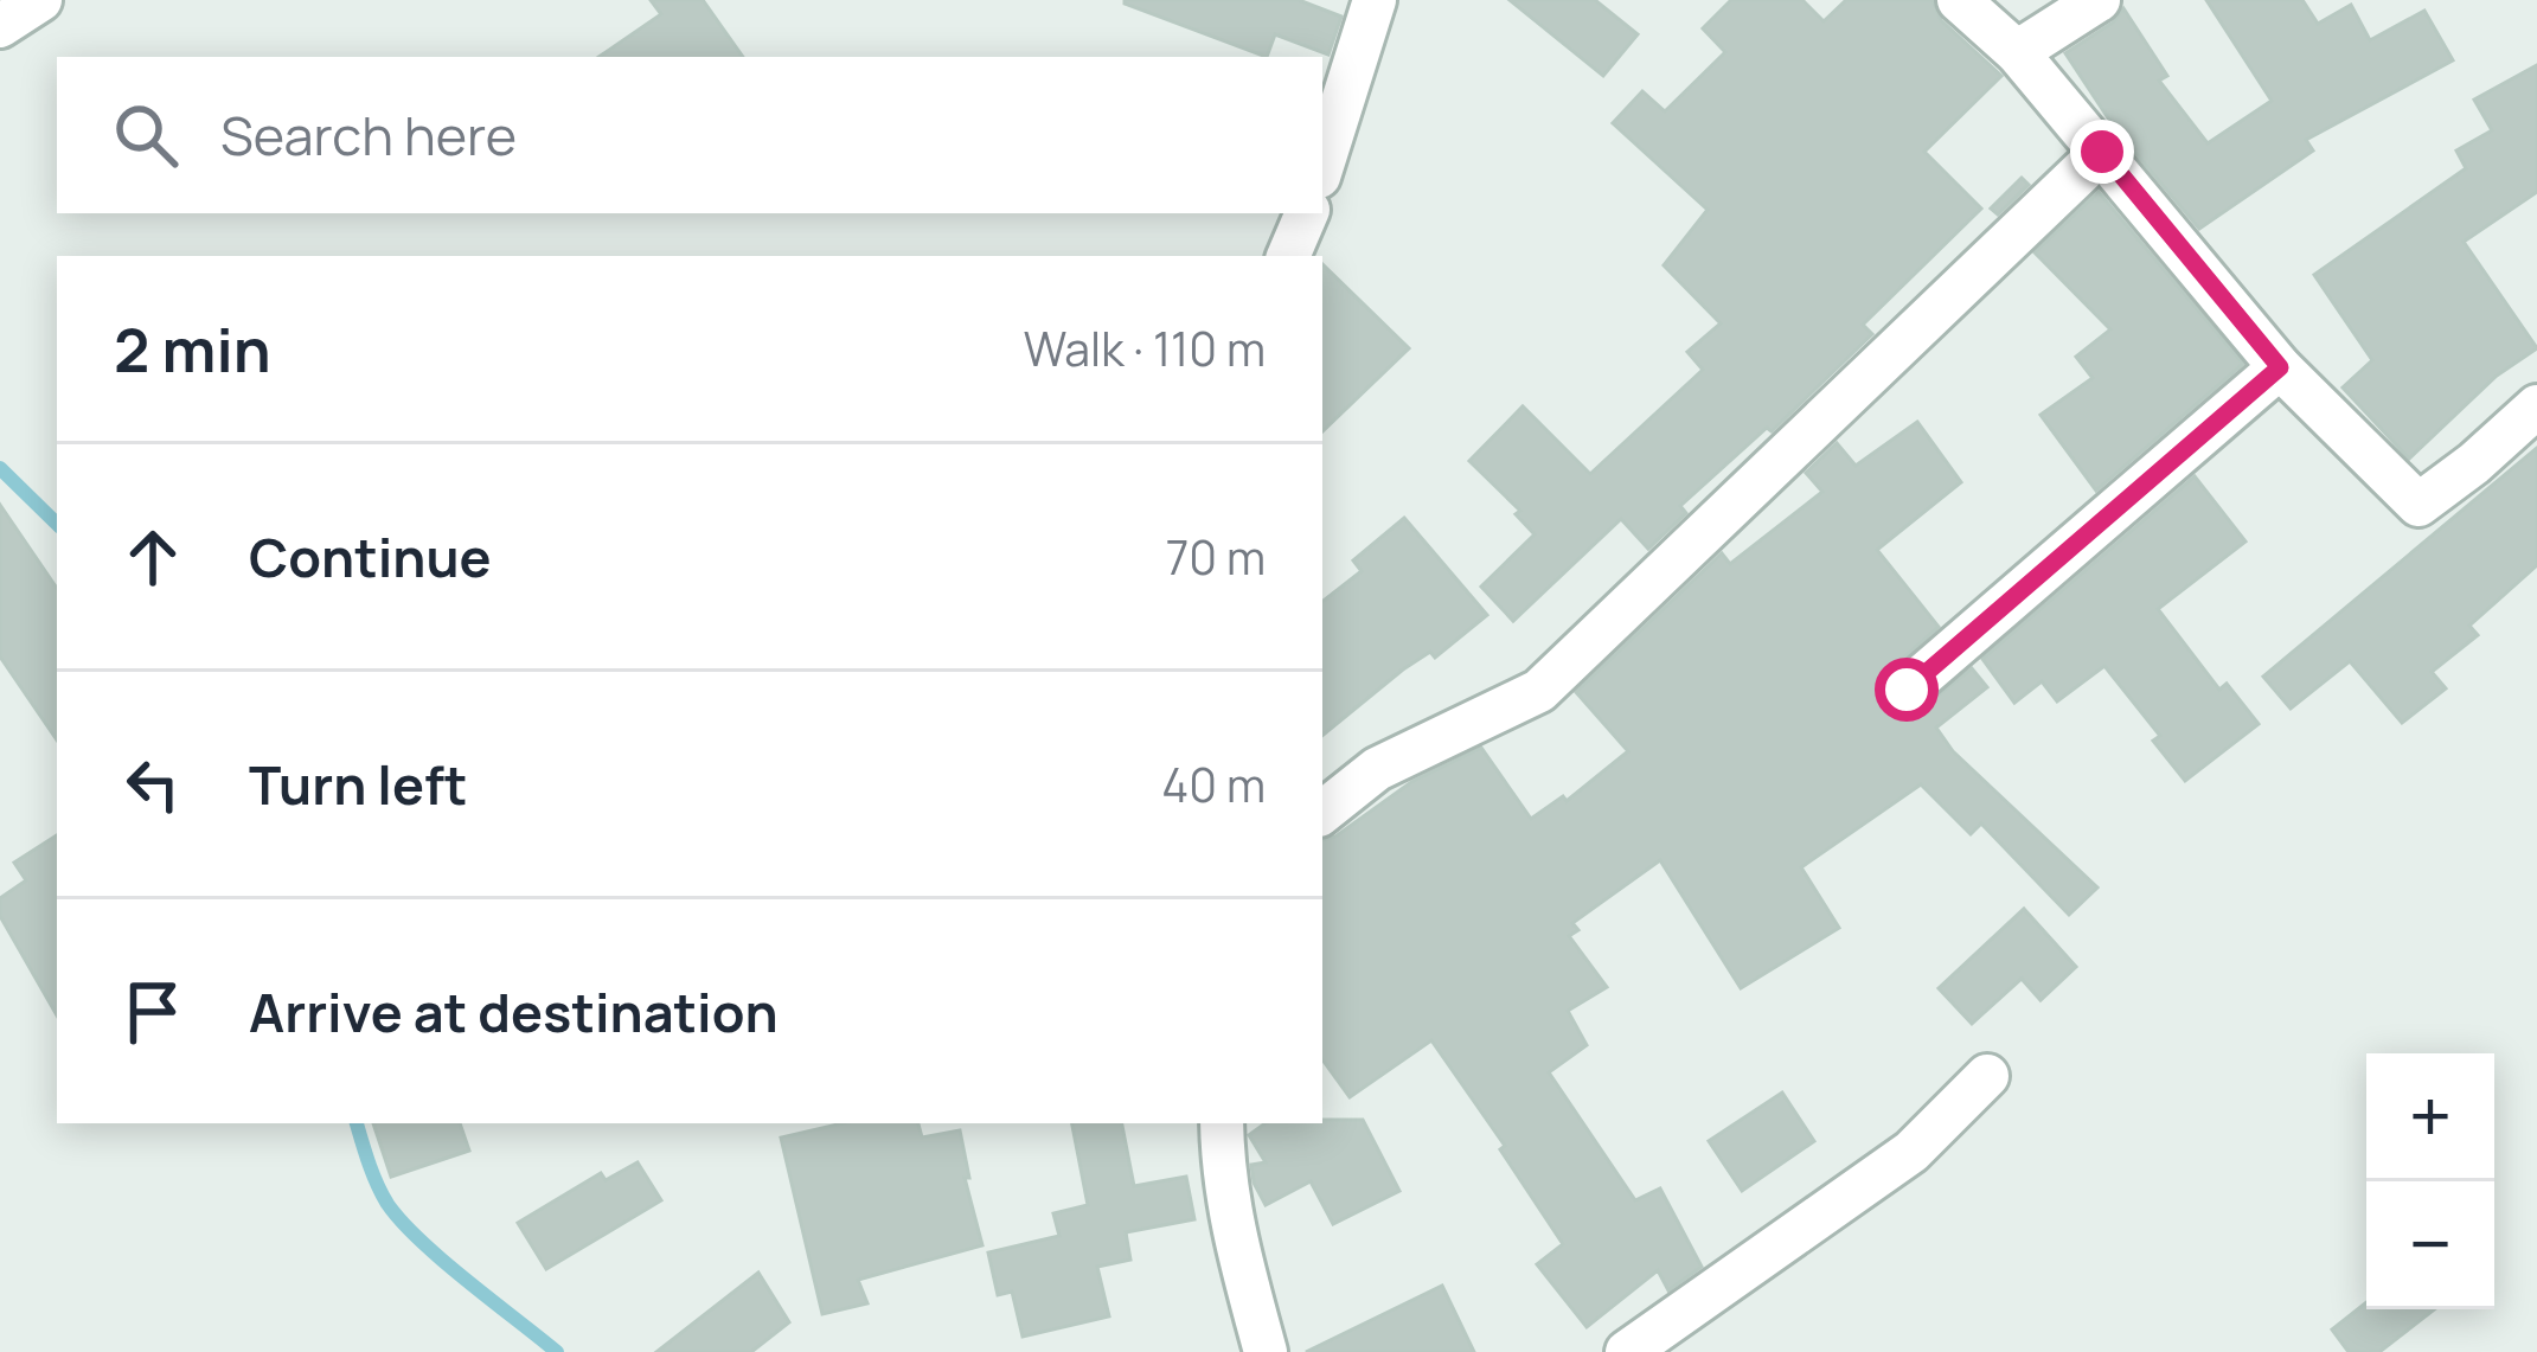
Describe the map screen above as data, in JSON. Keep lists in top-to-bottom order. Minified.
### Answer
{"page":{"search":"Search here","heading":["2 min","Walk · 110 m"],"list":[["Continue","70 m"],["Turn left","40 m"],"Arrive at destination"],"map_buttons":["+","−"]}}
